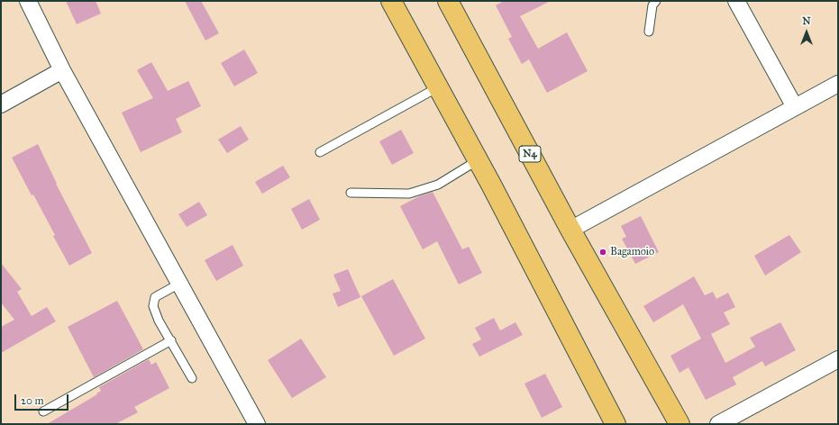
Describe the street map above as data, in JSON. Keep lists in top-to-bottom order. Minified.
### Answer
{"streets":{"highway":["N4"]},"places":["Bagamoio"],"scale_bar":"20 m","north":"top"}
